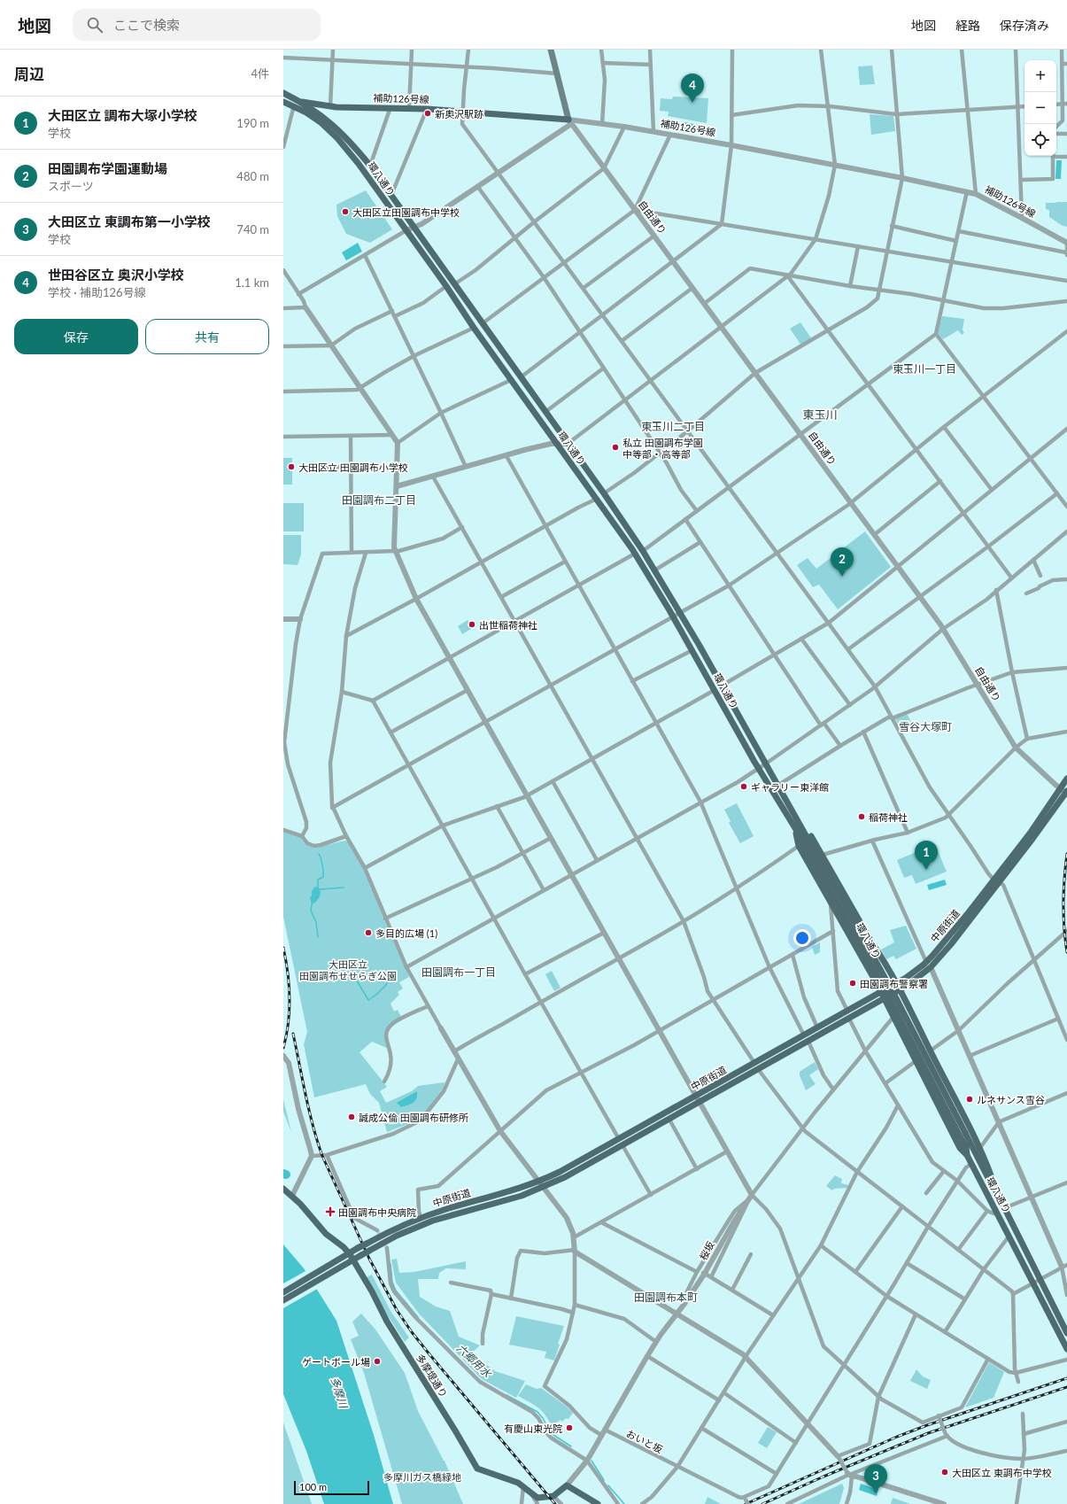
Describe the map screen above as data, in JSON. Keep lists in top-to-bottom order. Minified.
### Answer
{"streets":{"main road":["補助126号線","環八通り","自由通り","中原街道","多摩堤通り"],"street":["桜坂","おいと坂"]},"crossings":[["補助126号線","環八通り"],["補助126号線","自由通り"],["自由通り","中原街道"],["中原街道","多摩堤通り"],["桜坂","おいと坂"]],"districts":["東玉川一丁目","東玉川","東玉川二丁目","田園調布二丁目","雪谷大塚町","田園調布一丁目","田園調布本町"],"water":["六郷用水","多摩川"],"parks":["大田区立 田園調布せせらぎ公園","多摩川ガス橋緑地"],"places":{"other":["新奥沢駅跡","大田区立田園調布中学校","私立 田園調布学園 中等部・高等部","大田区立 田園調布小学校","出世稲荷神社","ギャラリー東洋館","稲荷神社","多目的広場 (1)","田園調布警察署","ルネサンス雪谷","誠成公倫 田園調布研修所","ゲートボール場","有慶山東光院","大田区立 東調布中学校"],"health":["田園調布中央病院"]},"scale_bar":"100 m","page":{"header":"地図","search":"ここで検索","nav":["地図","経路","保存済み"],"heading":["周辺","4件"],"map_buttons":["+","−"],"pins":["4","2","1","3"],"list":[{"mark":"1","name":"大田区立 調布大塚小学校","note":"学校","value":"190 m"},{"mark":"2","name":"田園調布学園運動場","note":"スポーツ","value":"480 m"},{"mark":"3","name":"大田区立 東調布第一小学校","note":"学校","value":"740 m"},{"mark":"4","name":"世田谷区立 奥沢小学校","note":"学校 · 補助126号線","value":"1.1 km"}],"buttons":["保存","共有"],"scale":"100 m"}}
